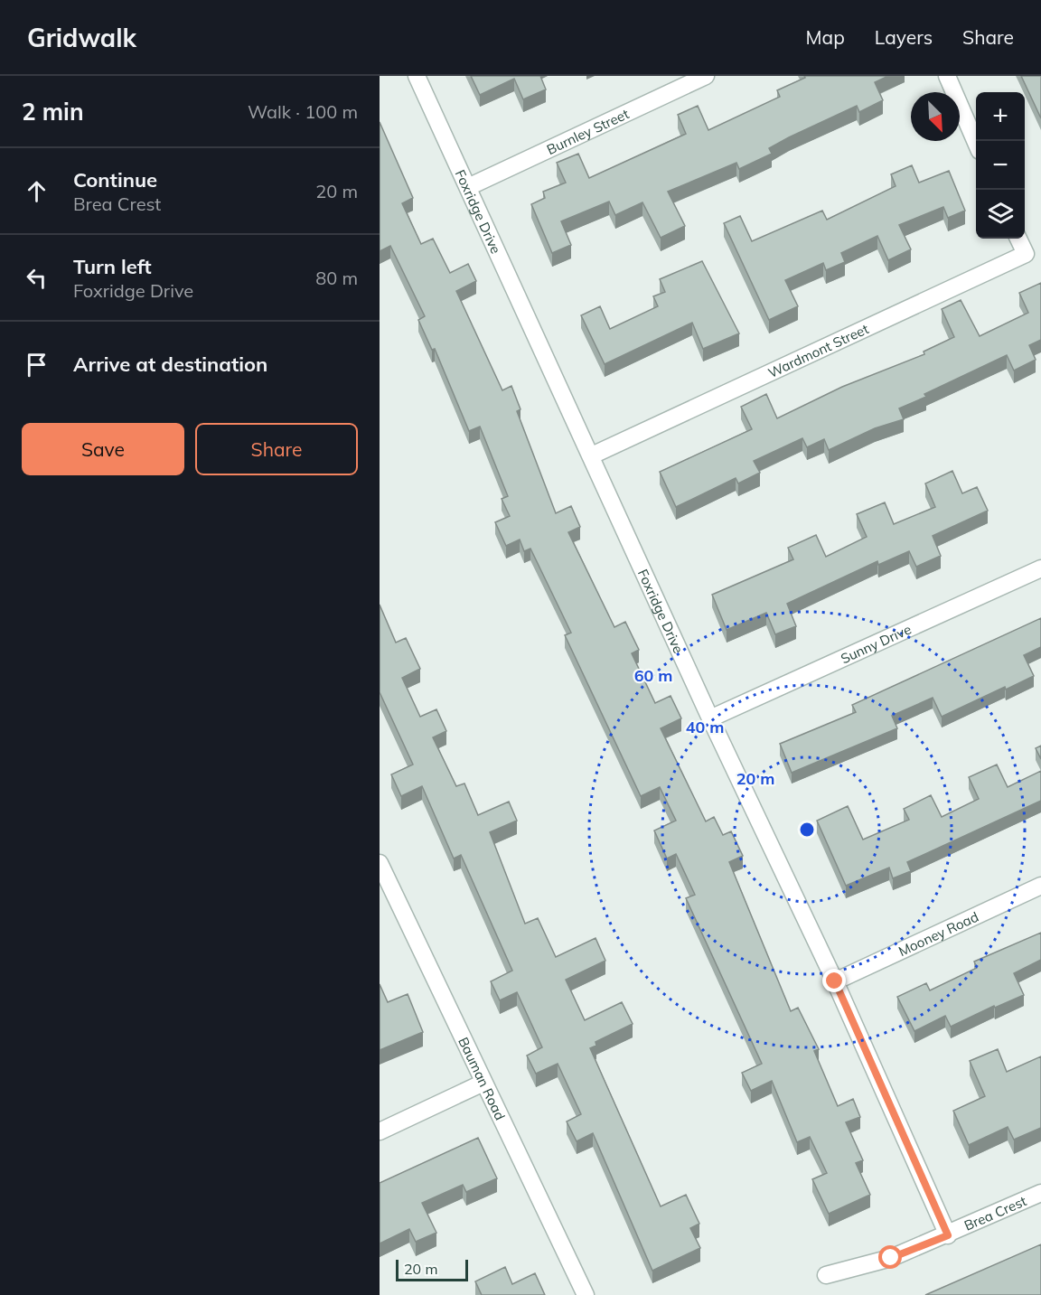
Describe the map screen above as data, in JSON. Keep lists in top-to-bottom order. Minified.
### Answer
{"streets":{"street":["Burnley Street","Foxridge Drive","Wardmont Street","Sunny Drive","Mooney Road","Bauman Road","Brea Crest"]},"crossings":[["Burnley Street","Foxridge Drive"],["Foxridge Drive","Wardmont Street"],["Foxridge Drive","Sunny Drive"],["Foxridge Drive","Mooney Road"],["Foxridge Drive","Brea Crest"]],"scale_bar":"20 m","north":"bottom right","page":{"header":"Gridwalk","nav":["Map","Layers","Share"],"heading":["2 min","Walk · 100 m"],"map_buttons":["+","−"],"list":[["Continue","Brea Crest","20 m"],["Turn left","Foxridge Drive","80 m"],"Arrive at destination"],"buttons":["Save","Share"],"scale":"20 m"},"rings":["60 m","40 m","20 m"]}
